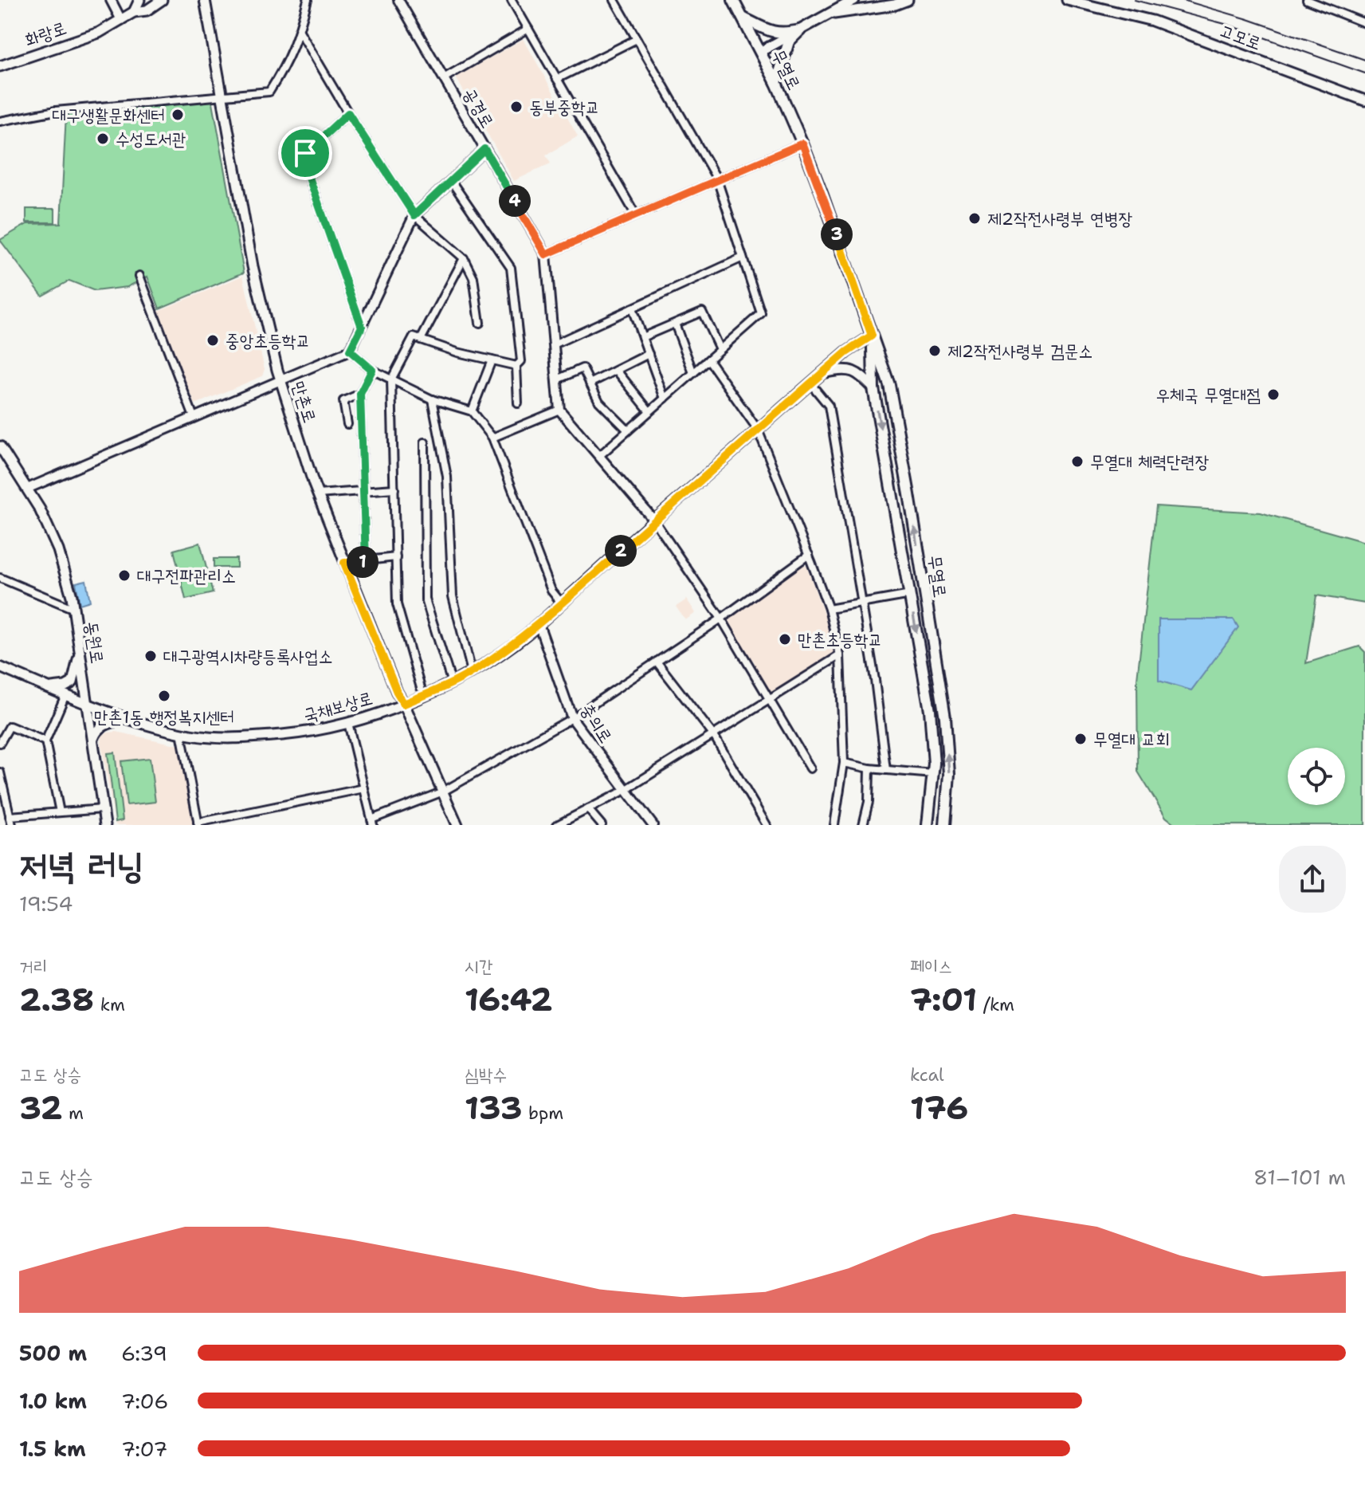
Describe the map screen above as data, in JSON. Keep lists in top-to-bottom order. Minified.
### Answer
{"streets":{"main road":["화랑로","고모로","무열로","만촌로","동원로","국채보상로"],"street":["공경로","충의로"]},"crossings":[["무열로","국채보상로"],["만촌로","국채보상로"],["동원로","국채보상로"],["국채보상로","충의로"]],"places":["동부중학교","대구생활문화센터","수성도서관","제2작전사령부 연병장","중앙초등학교","제2작전사령부 검문소","우체국 무열대점","무열대 체력단련장","대구전파관리소","만촌초등학교","대구광역시차량등록사업소","만촌1동 행정복지센터","무열대 교회"],"page":{"pins":["4","3","2","1"],"heading":["저녁 러닝","19:54"],"stats":[["거리","2.38 km"],["시간","16:42"],["페이스","7:01 /km"],["고도 상승","32 m"],["심박수","133 bpm"],["kcal","176"]],"chart":["고도 상승","81–101 m"],"list":[{"name":"500 m","note":"6:39"},{"name":"1.0 km","note":"7:06"},{"name":"1.5 km","note":"7:07"}]}}
